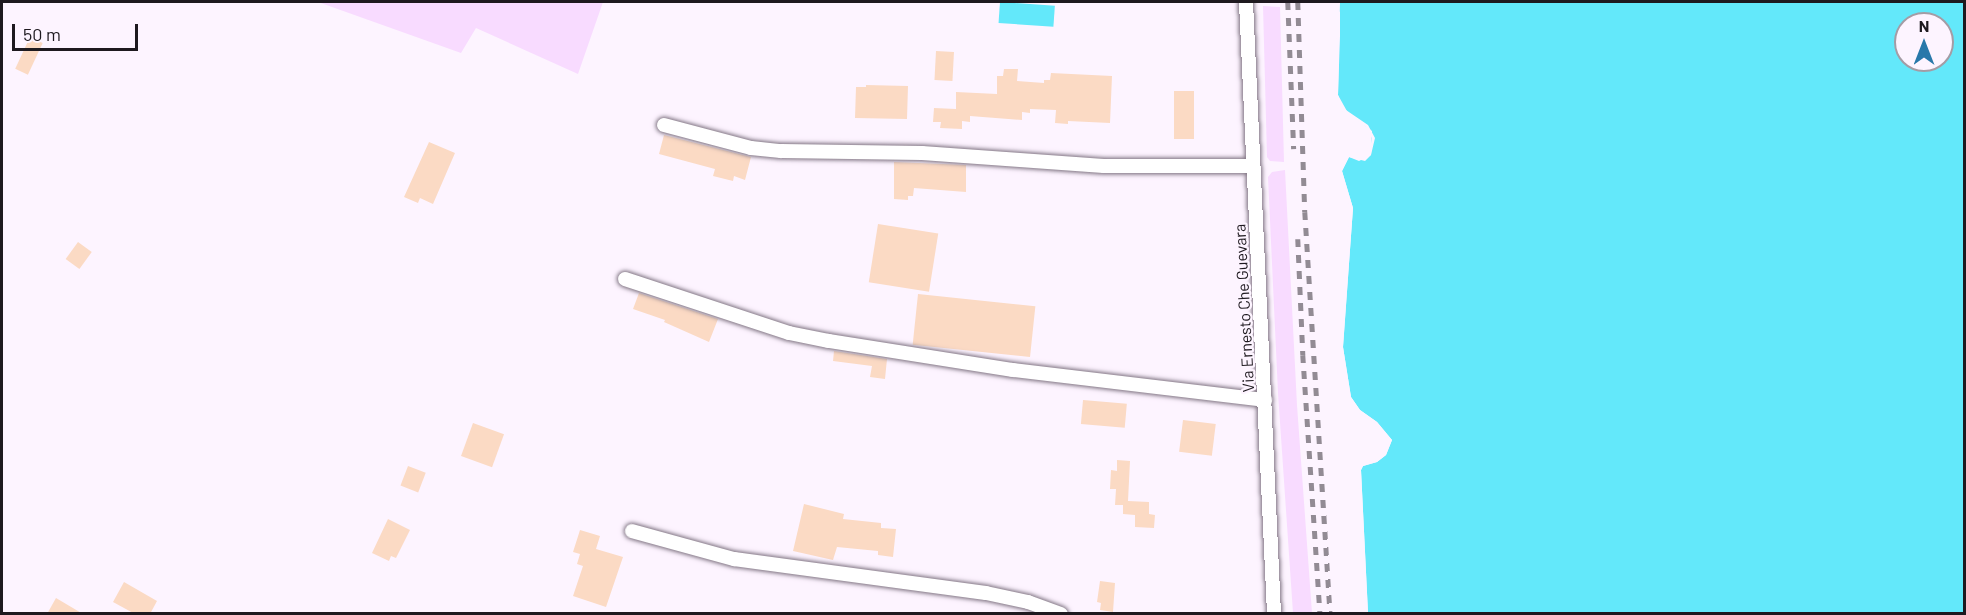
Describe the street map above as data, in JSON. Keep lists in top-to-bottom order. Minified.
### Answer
{"streets":{"street":["Via Ernesto Che Guevara"]},"scale_bar":"50 m","north":"top"}
